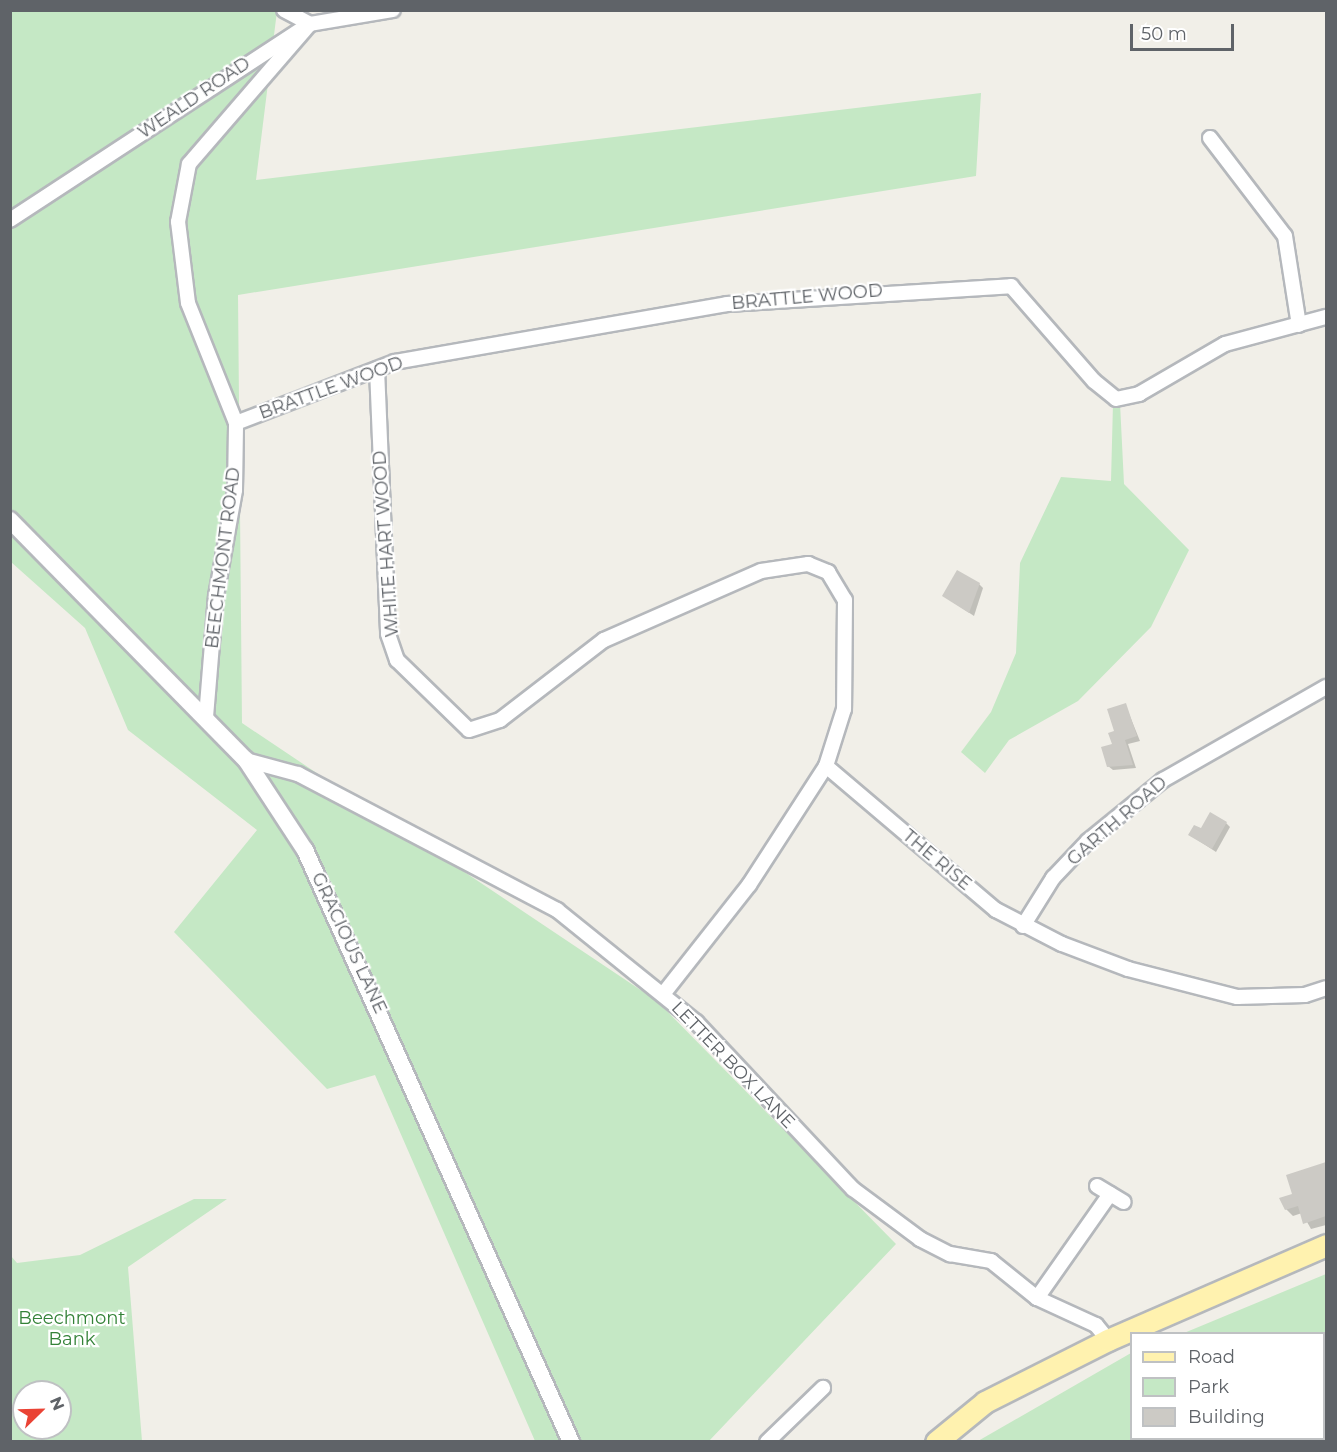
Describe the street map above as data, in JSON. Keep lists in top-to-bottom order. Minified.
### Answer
{"streets":{"street":["WEALD ROAD","BRATTLE WOOD","WHITE HART WOOD","BEECHMONT ROAD","GARTH ROAD","THE RISE","GRACIOUS LANE","LETTER BOX LANE"]},"crossings":[["WEALD ROAD","BEECHMONT ROAD"],["BRATTLE WOOD","WHITE HART WOOD"],["BRATTLE WOOD","BEECHMONT ROAD"],["WHITE HART WOOD","THE RISE"],["BEECHMONT ROAD","GRACIOUS LANE"],["GARTH ROAD","THE RISE"],["GRACIOUS LANE","LETTER BOX LANE"]],"parks":["Beechmont Bank"],"legend":["Road","Park","Building"],"scale_bar":"50 m","north":"top right"}
